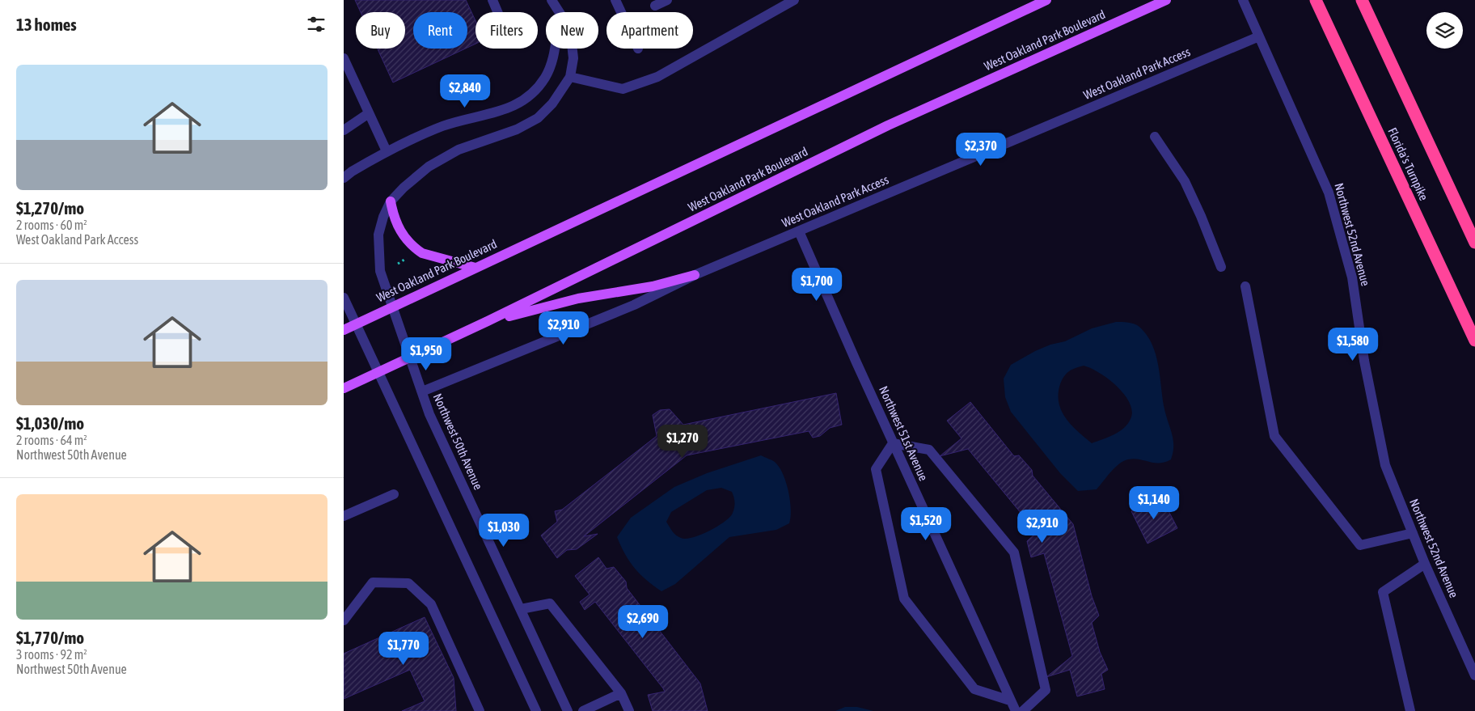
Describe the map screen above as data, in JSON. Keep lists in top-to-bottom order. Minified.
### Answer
{"streets":{"highway":["Florida's Turnpike"],"main road":["West Oakland Park Boulevard"],"street":["West Oakland Park Access","Northwest 52nd Avenue","Northwest 51st Avenue","Northwest 50th Avenue"]},"crossings":[["West Oakland Park Boulevard","Northwest 50th Avenue"],["West Oakland Park Access","Northwest 52nd Avenue"],["West Oakland Park Access","Northwest 51st Avenue"],["West Oakland Park Access","Northwest 50th Avenue"]],"page":{"heading":"13 homes","chip":["Buy","Rent","Filters","New","Apartment"],"list":[{"name":"$1,270/mo","note":"2 rooms · 60 m² · West Oakland Park Access"},{"name":"$1,030/mo","note":"2 rooms · 64 m² · Northwest 50th Avenue"},{"name":"$1,770/mo","note":"3 rooms · 92 m² · Northwest 50th Avenue"}],"price":["$2,840","$2,370","$1,700","$2,910","$1,580","$1,950","$1,270","$1,140","$1,520","$2,910","$1,030","$2,690","$1,770"]}}
